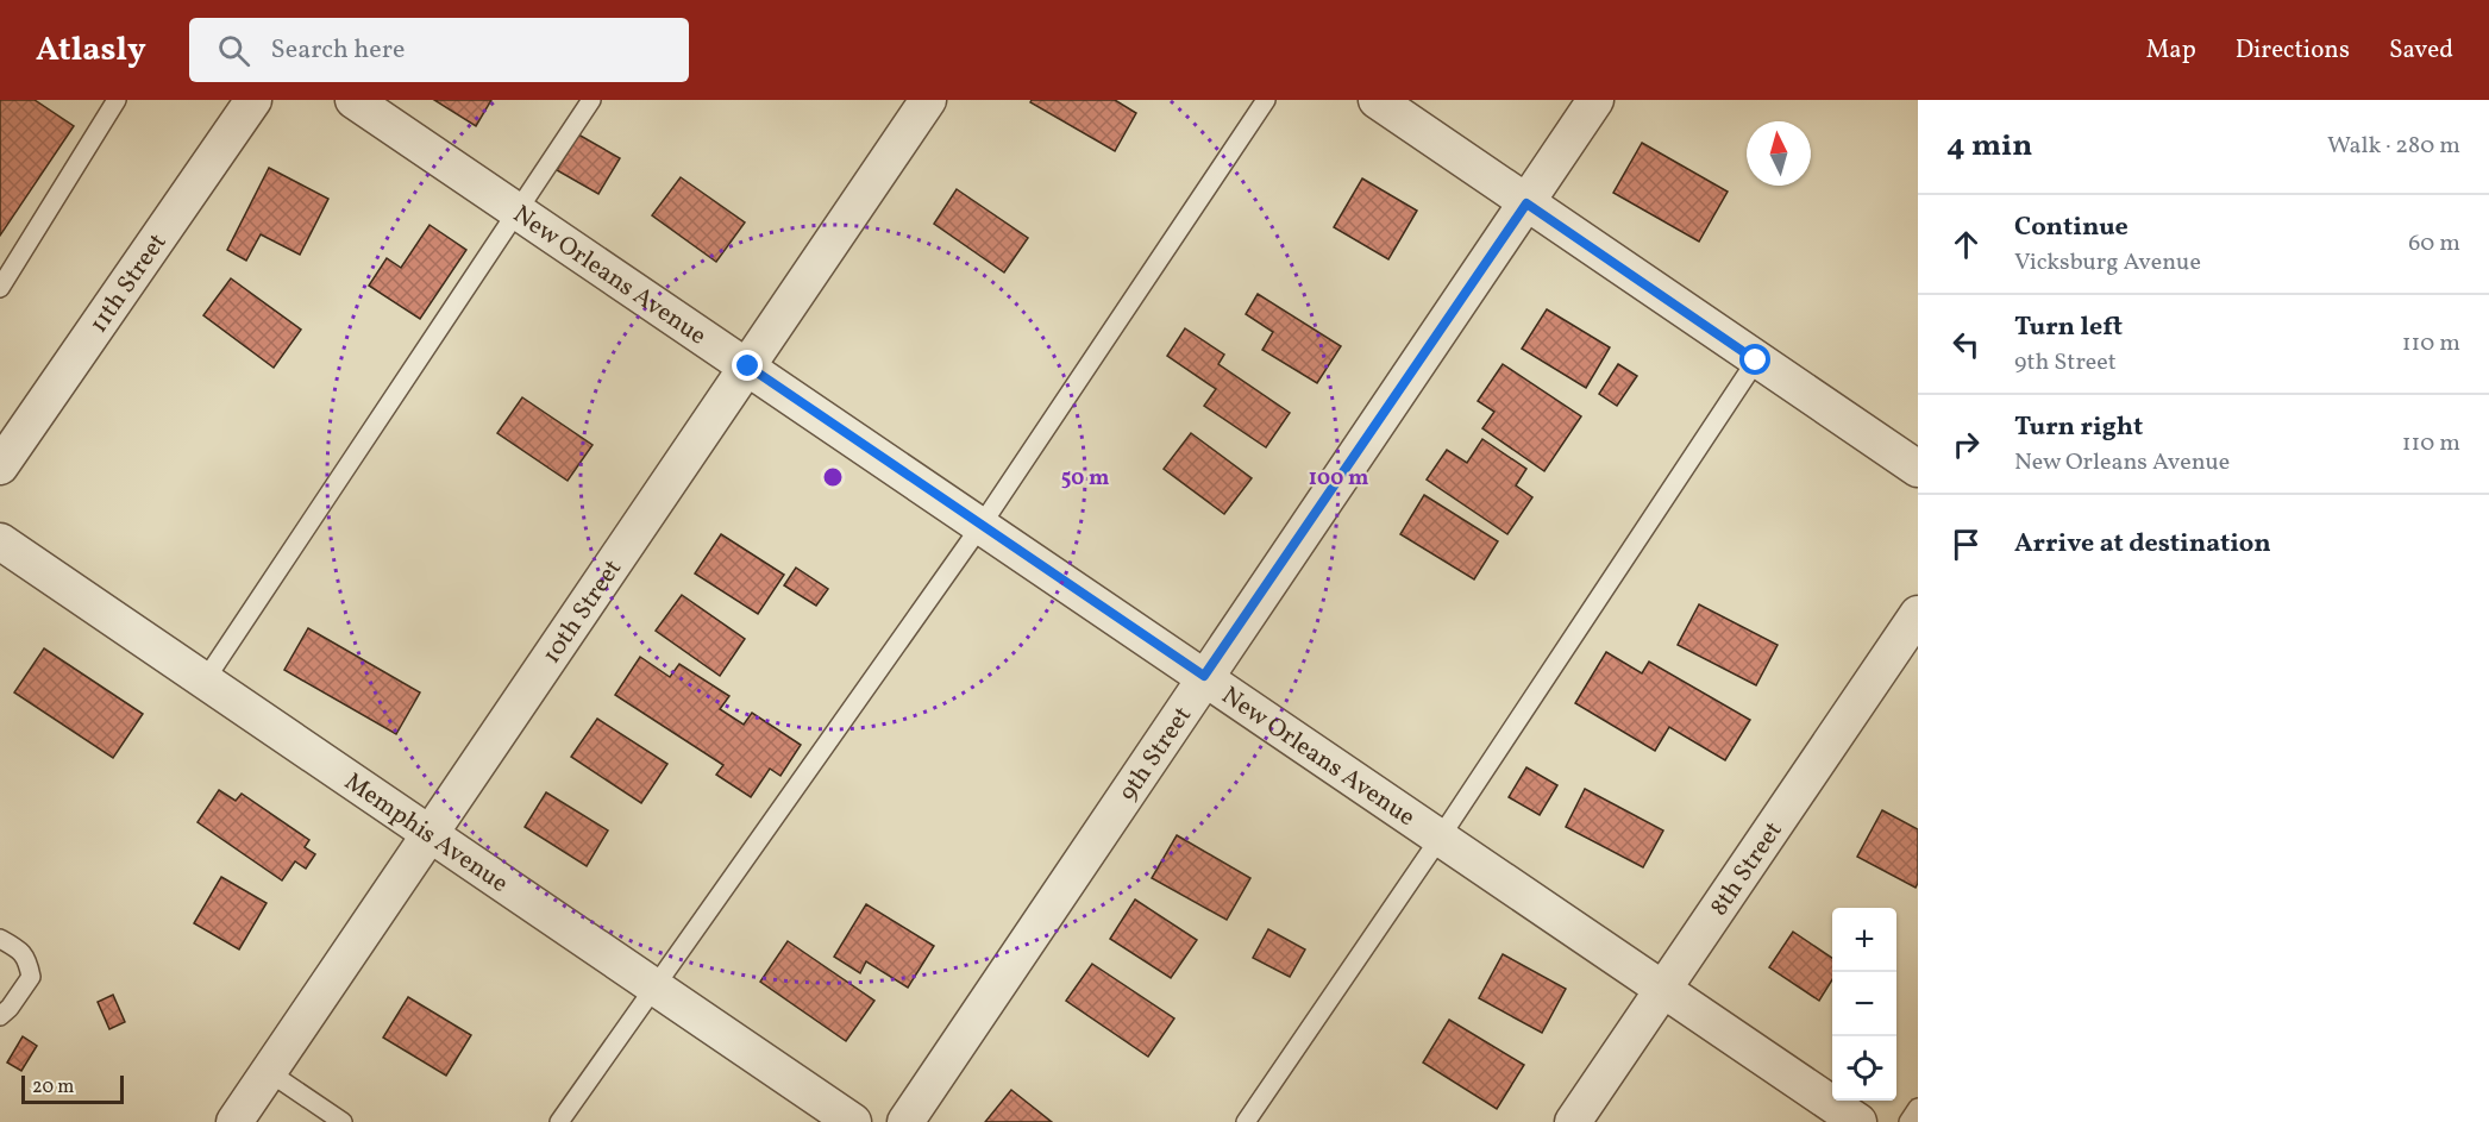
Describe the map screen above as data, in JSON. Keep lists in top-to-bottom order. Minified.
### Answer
{"streets":{"street":["New Orleans Avenue","11th Street","10th Street","9th Street","Memphis Avenue","8th Street"]},"crossings":[["New Orleans Avenue","10th Street"],["New Orleans Avenue","9th Street"],["New Orleans Avenue","8th Street"],["10th Street","Memphis Avenue"]],"scale_bar":"20 m","north":"top","page":{"header":"Atlasly","search":"Search here","nav":["Map","Directions","Saved"],"heading":["4 min","Walk · 280 m"],"list":[["Continue","Vicksburg Avenue","60 m"],["Turn left","9th Street","110 m"],["Turn right","New Orleans Avenue","110 m"],"Arrive at destination"],"map_buttons":["+","−"],"scale":"20 m"},"rings":["50 m","100 m"]}
